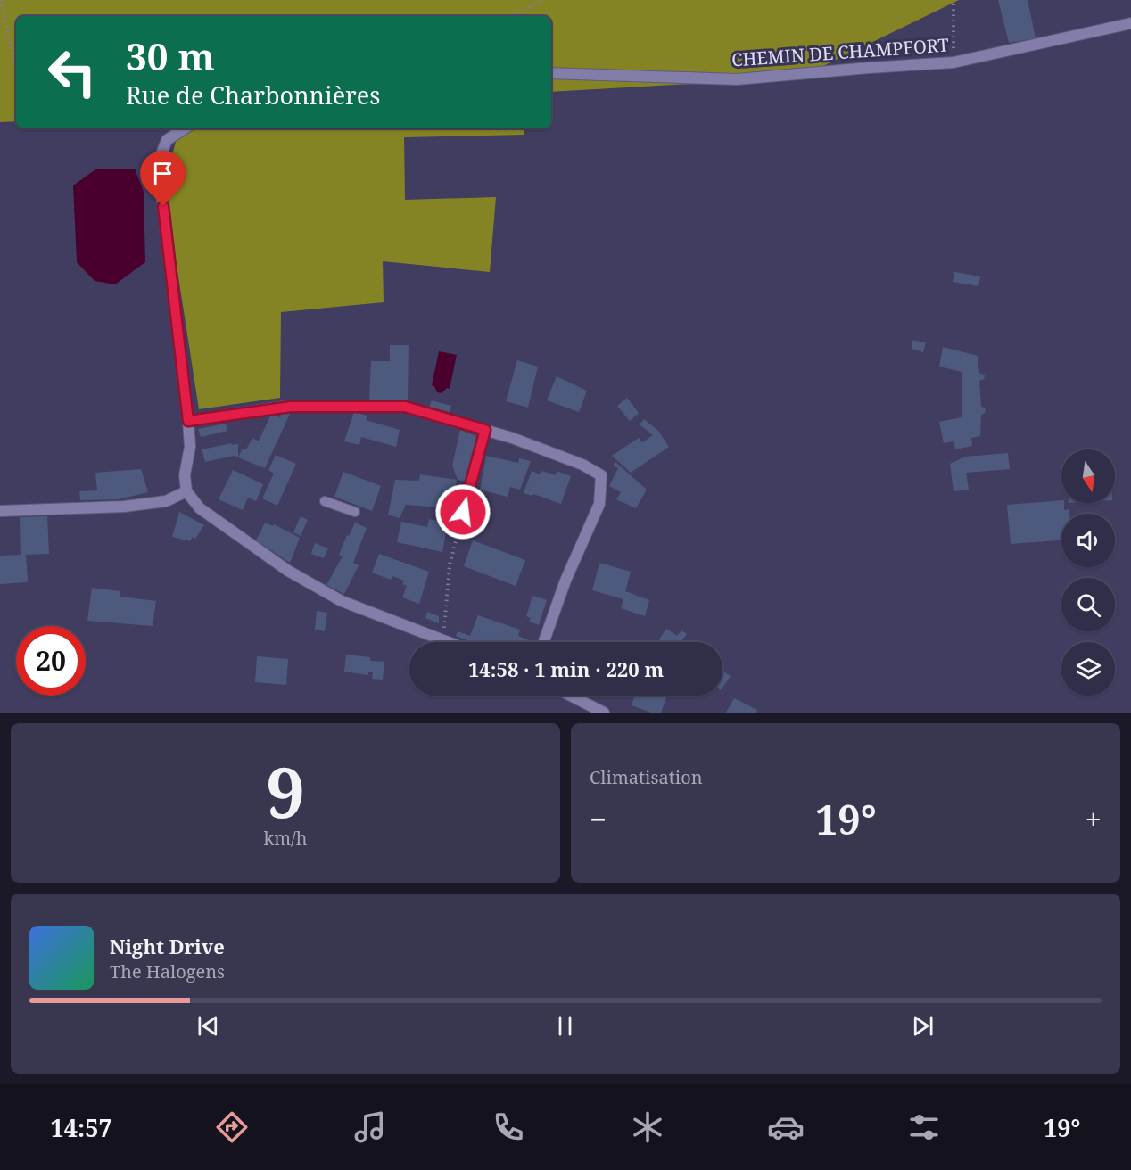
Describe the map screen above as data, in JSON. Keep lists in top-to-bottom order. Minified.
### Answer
{"streets":{"street":["CHEMIN DE CHAMPFORT"]},"north":"bottom","page":{"turn":["30 m","Rue de Charbonnières"],"limit":"20","trip":"14:58 · 1 min · 220 m","tile":[["9","km/h"],"Climatisation"],"heat":["−","19°","+"],"song":["Night Drive","The Halogens"],"tabs":["14:57","19°"]}}
